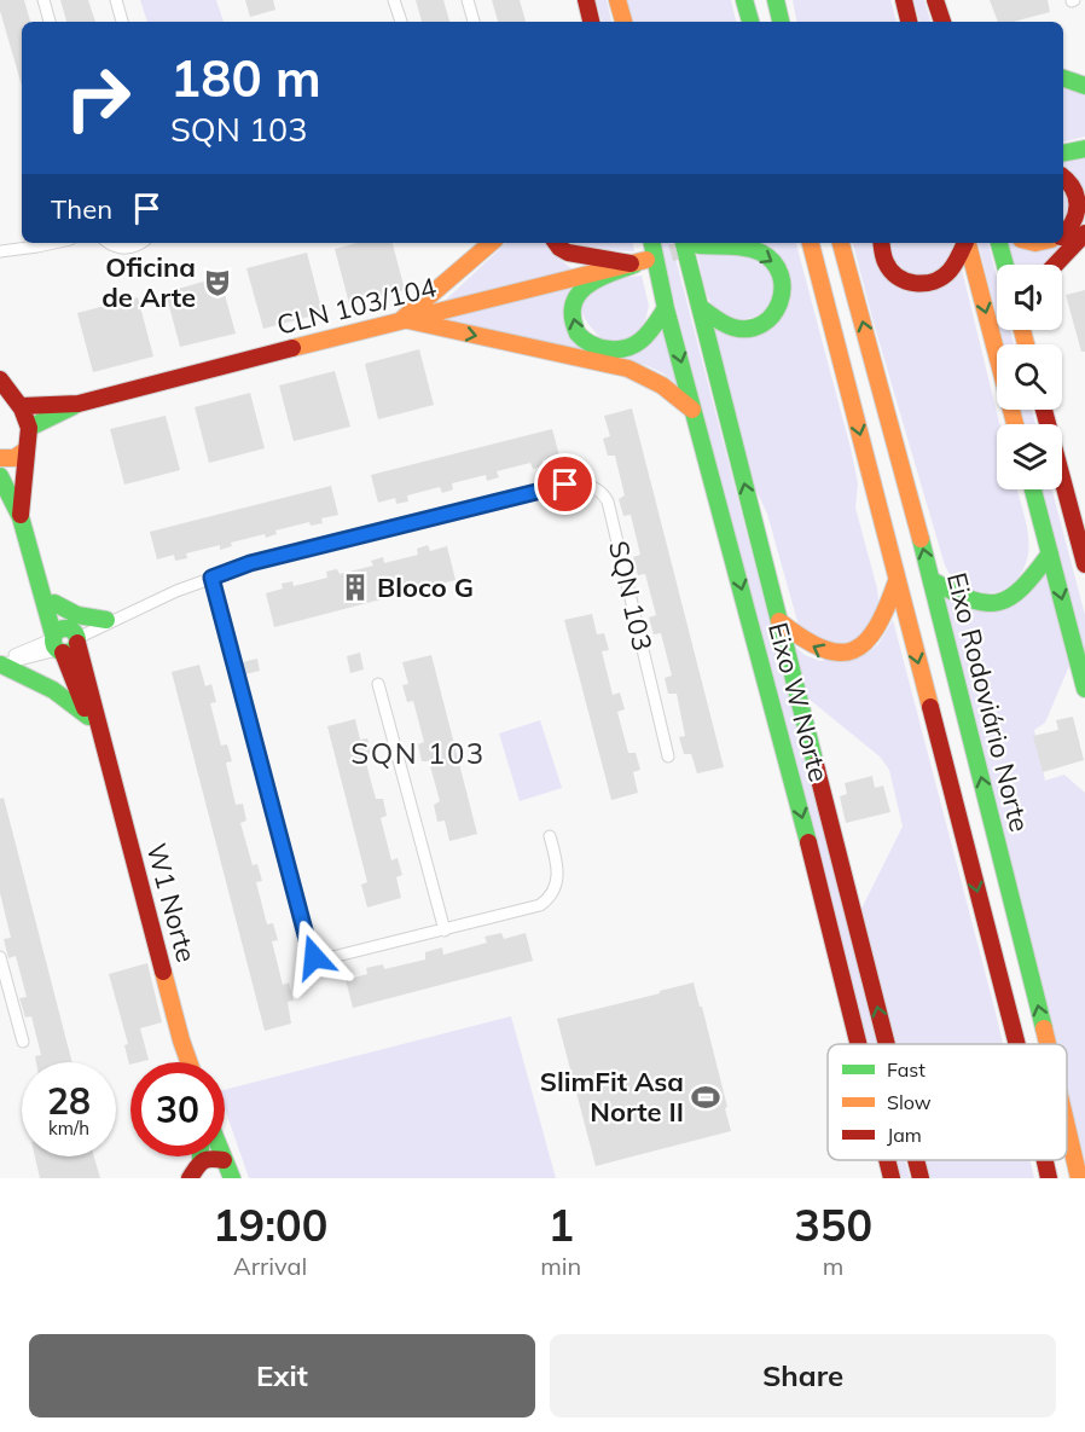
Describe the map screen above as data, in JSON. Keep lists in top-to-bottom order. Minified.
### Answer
{"streets":{"main road":["CLN 103/104","Eixo W Norte","Eixo Rodoviário Norte","W1 Norte"],"street":["SQN 103"]},"crossings":[["CLN 103/104","W1 Norte"],["SQN 103","W1 Norte"]],"districts":["SQN 103"],"places":{"theatre":["Oficina de Arte"],"building":["Bloco G"],"sports":["SlimFit Asa Norte II"]},"legend":["Fast","Slow","Jam"],"page":{"turn":["180 m","SQN 103"],"then":"Then","speed":"28 km/h","limit":"30","eta":["19:00","Arrival","1","min","350","m"],"buttons":["Exit","Share"]}}
